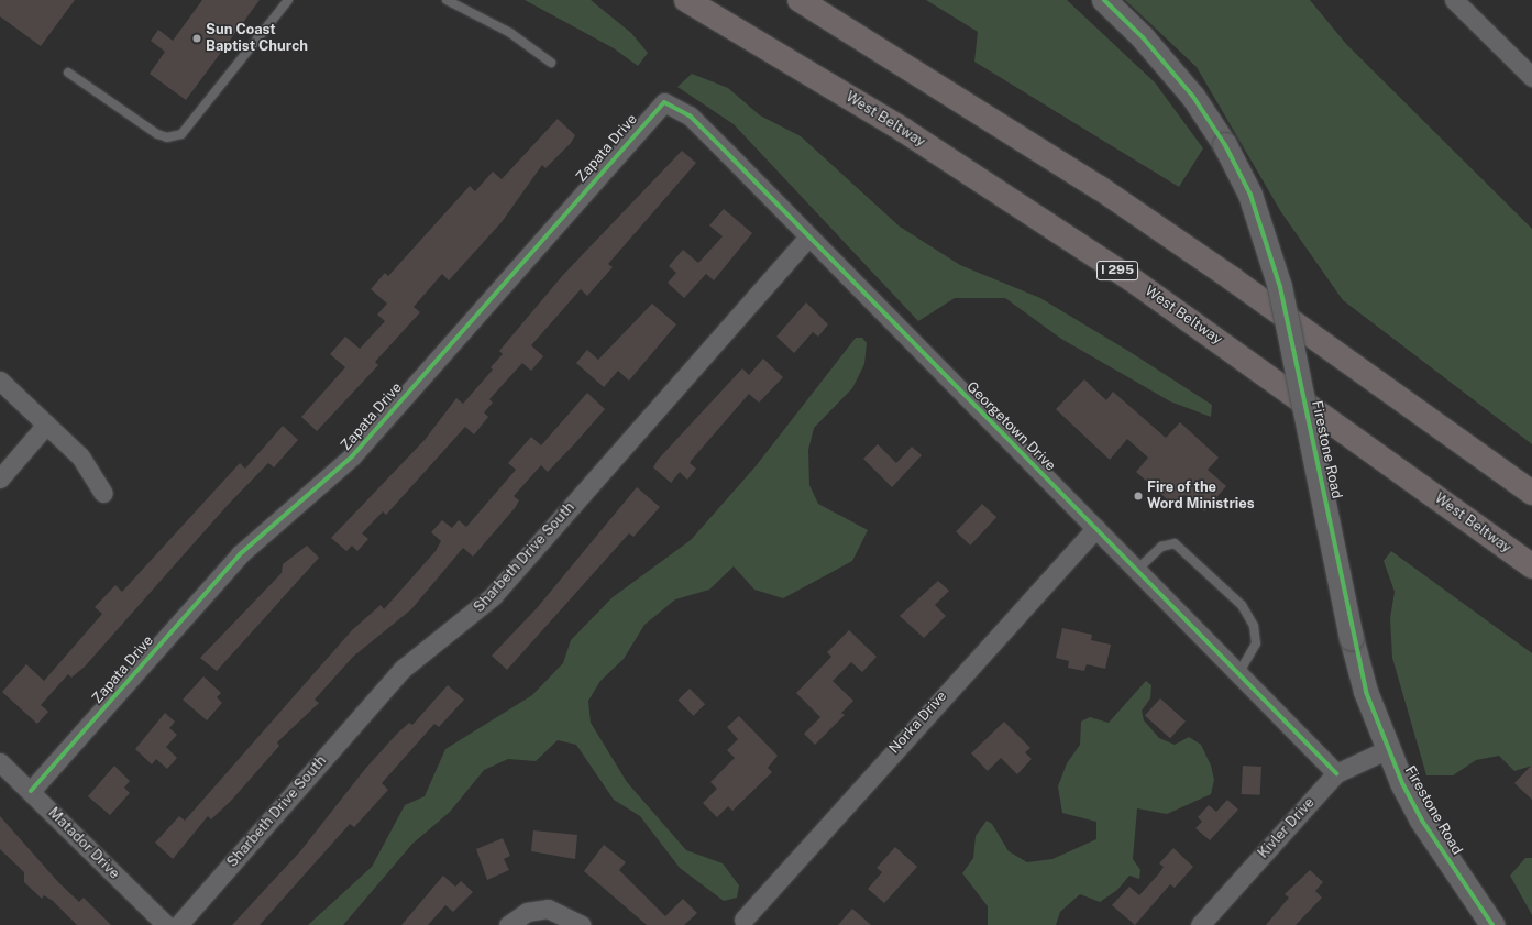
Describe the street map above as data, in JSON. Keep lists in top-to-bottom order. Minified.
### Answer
{"streets":{"highway":["West Beltway","I 295"],"street":["Zapata Drive","Georgetown Drive","Firestone Road","Sharbeth Drive South","Norka Drive","Kivler Drive","Matador Drive"]},"crossings":[["Zapata Drive","Georgetown Drive"],["Zapata Drive","Matador Drive"],["Georgetown Drive","Sharbeth Drive South"],["Georgetown Drive","Norka Drive"],["Georgetown Drive","Kivler Drive"],["Firestone Road","Kivler Drive"]],"places":["Sun Coast Baptist Church","Fire of the Word Ministries"]}
